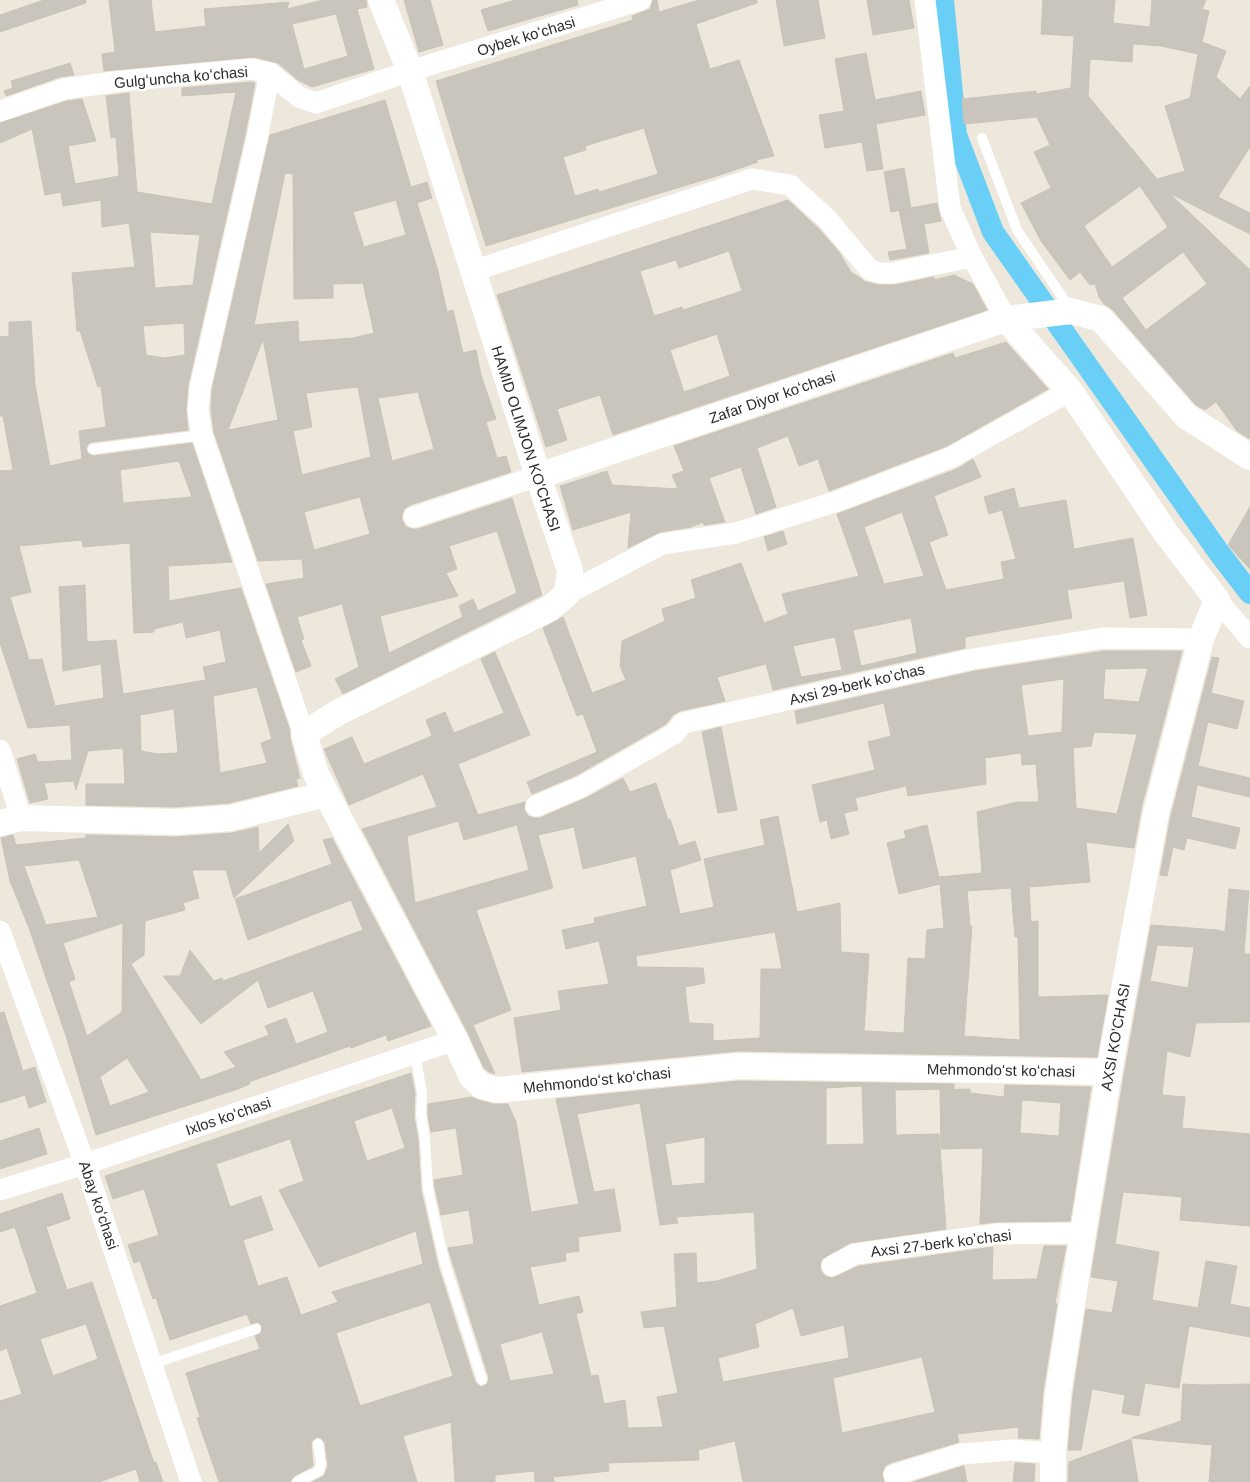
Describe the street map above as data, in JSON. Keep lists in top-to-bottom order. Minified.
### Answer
{"streets":{"street":["Oybek koʻchasi","Gulgʻuncha koʻchasi","Zafar Diyor koʻchasi","HAMID OLIMJON KO'CHASI","Аxsi 29-berk koʼchas","AXSI KO'CHASI","Mehmondoʻst koʻchasi","Ixlos koʻchasi","Abay koʻchasi","Аxsi 27-berk koʼchasi"]},"crossings":[["Oybek koʻchasi","Gulgʻuncha koʻchasi"],["Oybek koʻchasi","HAMID OLIMJON KO'CHASI"],["Gulgʻuncha koʻchasi","HAMID OLIMJON KO'CHASI"],["Zafar Diyor koʻchasi","HAMID OLIMJON KO'CHASI"],["Аxsi 29-berk koʼchas","AXSI KO'CHASI"],["AXSI KO'CHASI","Mehmondoʻst koʻchasi"],["AXSI KO'CHASI","Аxsi 27-berk koʼchasi"],["Mehmondoʻst koʻchasi","Ixlos koʻchasi"],["Ixlos koʻchasi","Abay koʻchasi"]]}
